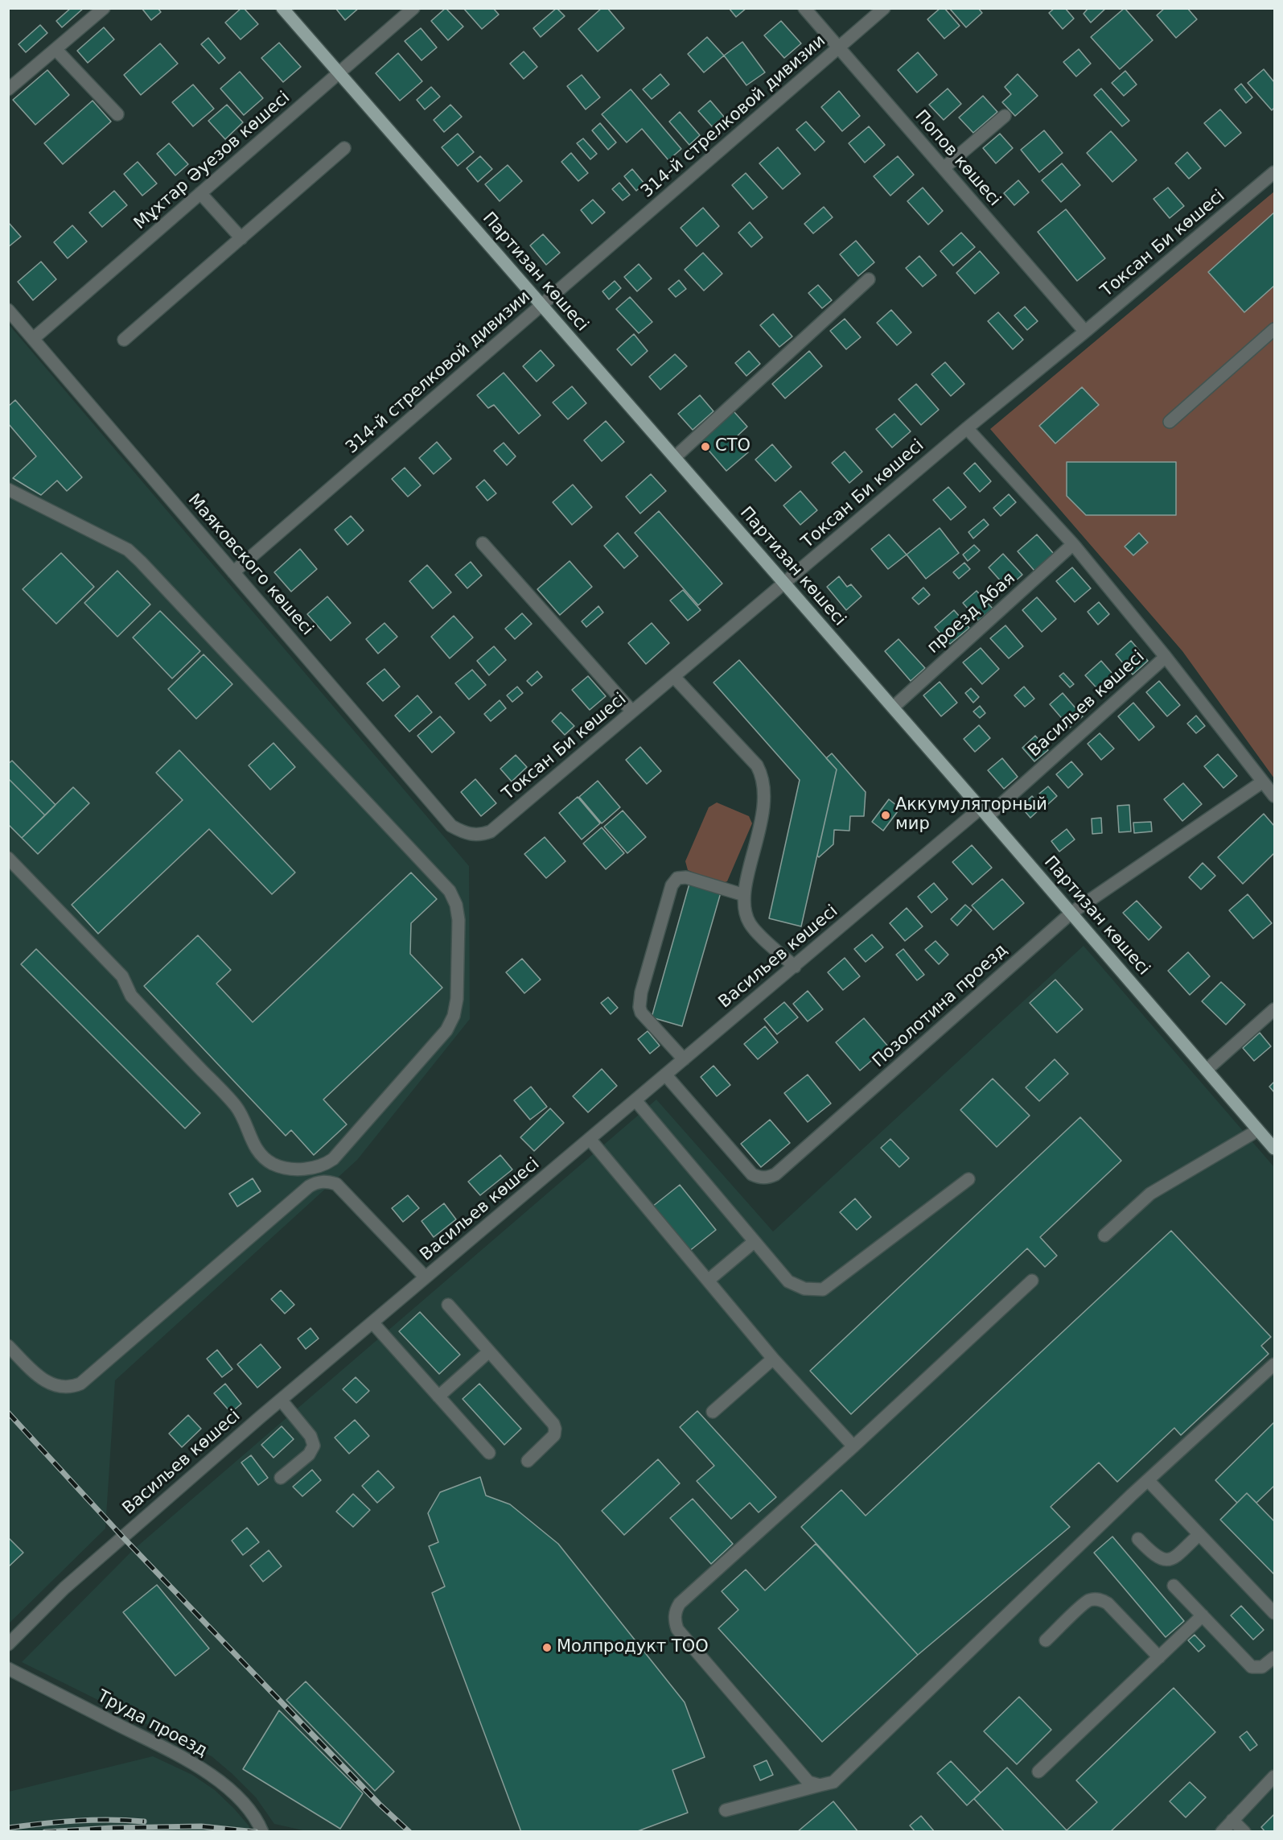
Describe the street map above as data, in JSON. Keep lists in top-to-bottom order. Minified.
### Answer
{"streets":{"main road":["Партизан көшесі"],"street":["314-й стрелковой дивизии","Попов көшесі","Мұхтар Әуезов көшесі","Токсан Би көшесі","Маяковского көшесі","проезд Абая","Васильев көшесі","Позолотина проезд","Труда проезд"]},"crossings":[["314-й стрелковой дивизии","Попов көшесі"],["314-й стрелковой дивизии","Партизан көшесі"],["314-й стрелковой дивизии","Маяковского көшесі"],["Попов көшесі","Токсан Би көшесі"],["Мұхтар Әуезов көшесі","Партизан көшесі"],["Мұхтар Әуезов көшесі","Маяковского көшесі"],["Токсан Би көшесі","Партизан көшесі"],["Токсан Би көшесі","Маяковского көшесі"],["Партизан көшесі","проезд Абая"],["Партизан көшесі","Васильев көшесі"],["Партизан көшесі","Позолотина проезд"],["Васильев көшесі","Позолотина проезд"]],"places":["СТО","Аккумуляторный мир","Молпродукт ТОО"]}
